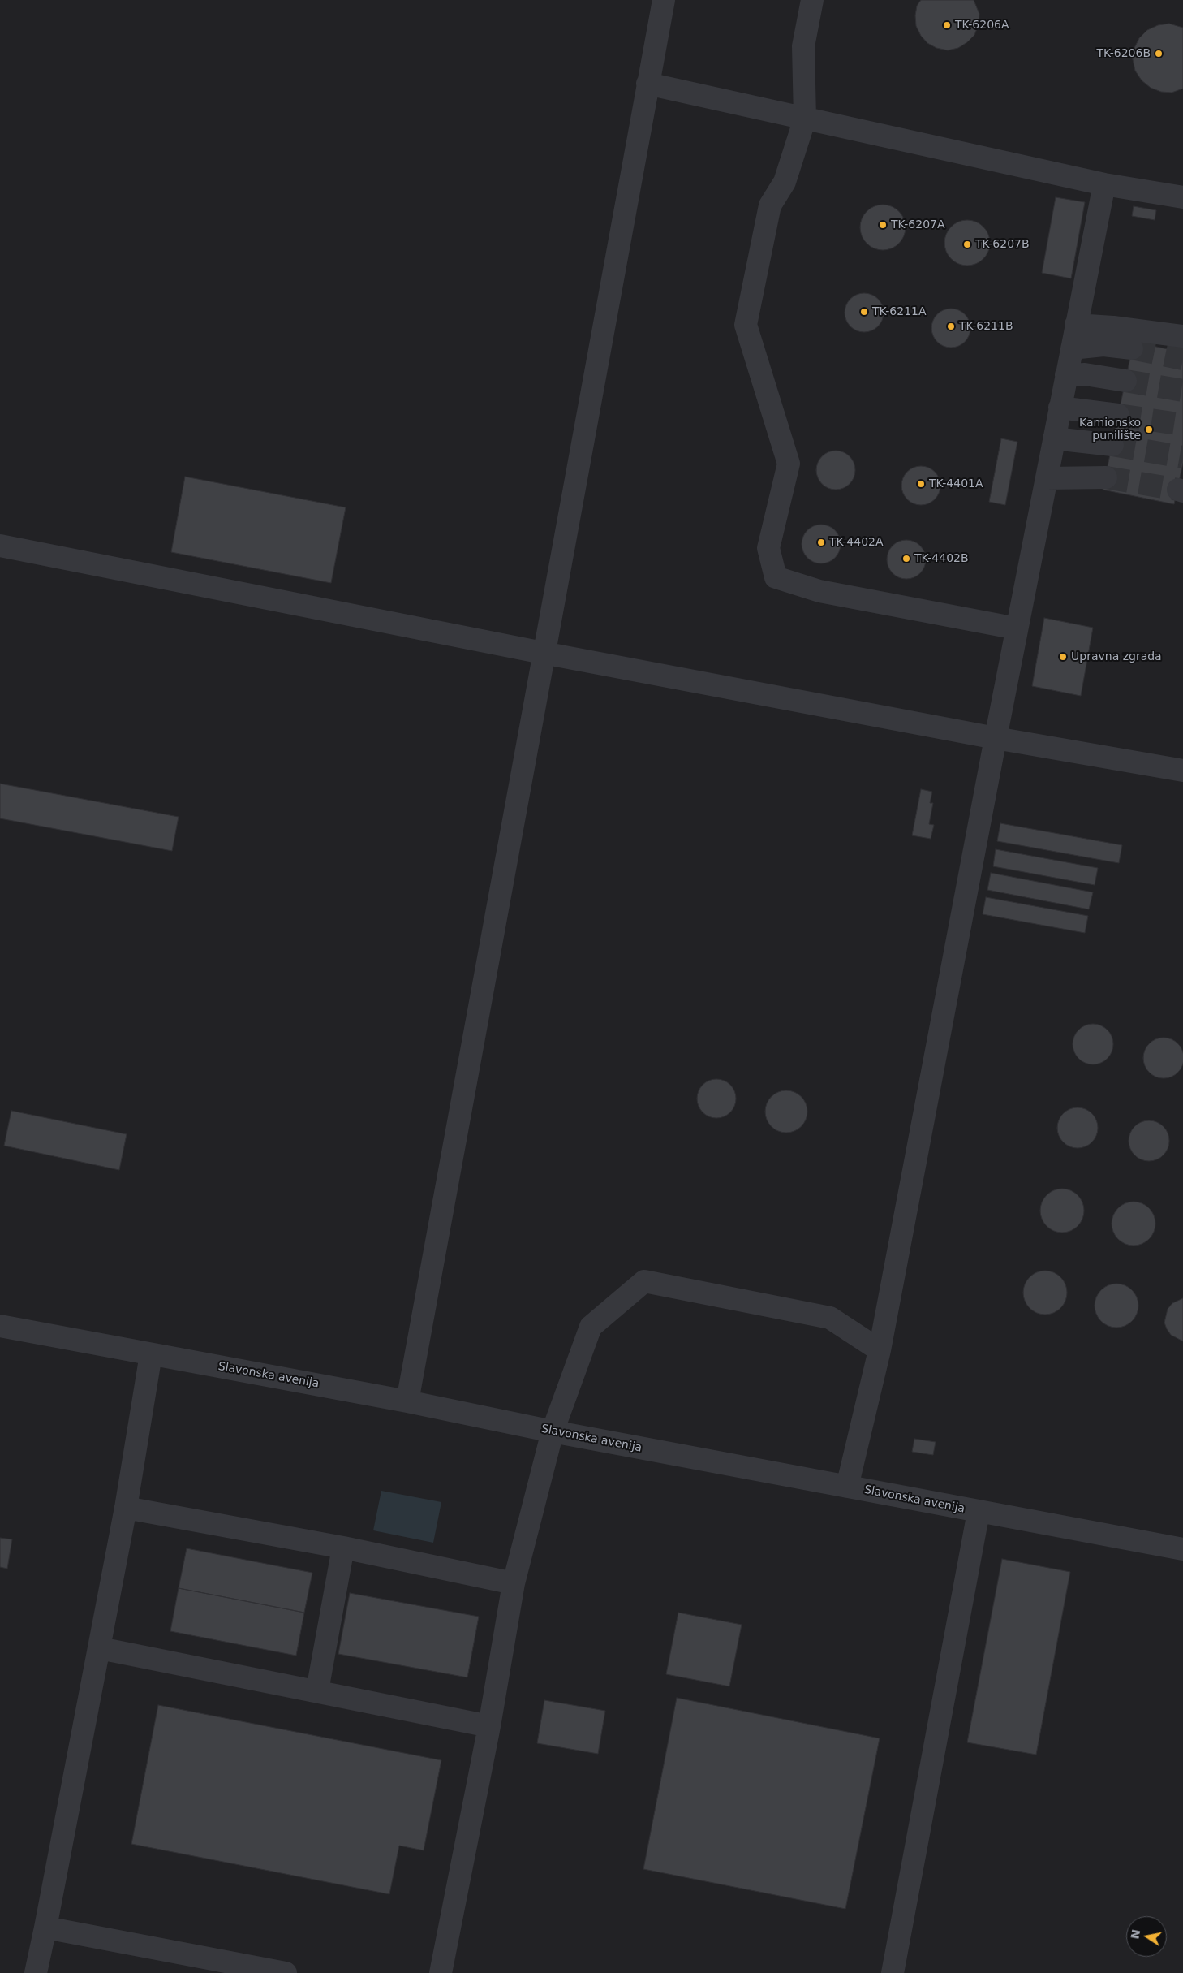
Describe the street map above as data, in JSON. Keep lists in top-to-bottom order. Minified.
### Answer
{"streets":{"street":["Slavonska avenija"]},"places":["TK-6206A","TK-6206B","TK-6207A","TK-6207B","TK-6211A","TK-6211B","Kamionsko punilište","TK-4401A","TK-4402A","TK-4402B","Upravna zgrada"],"north":"left"}
